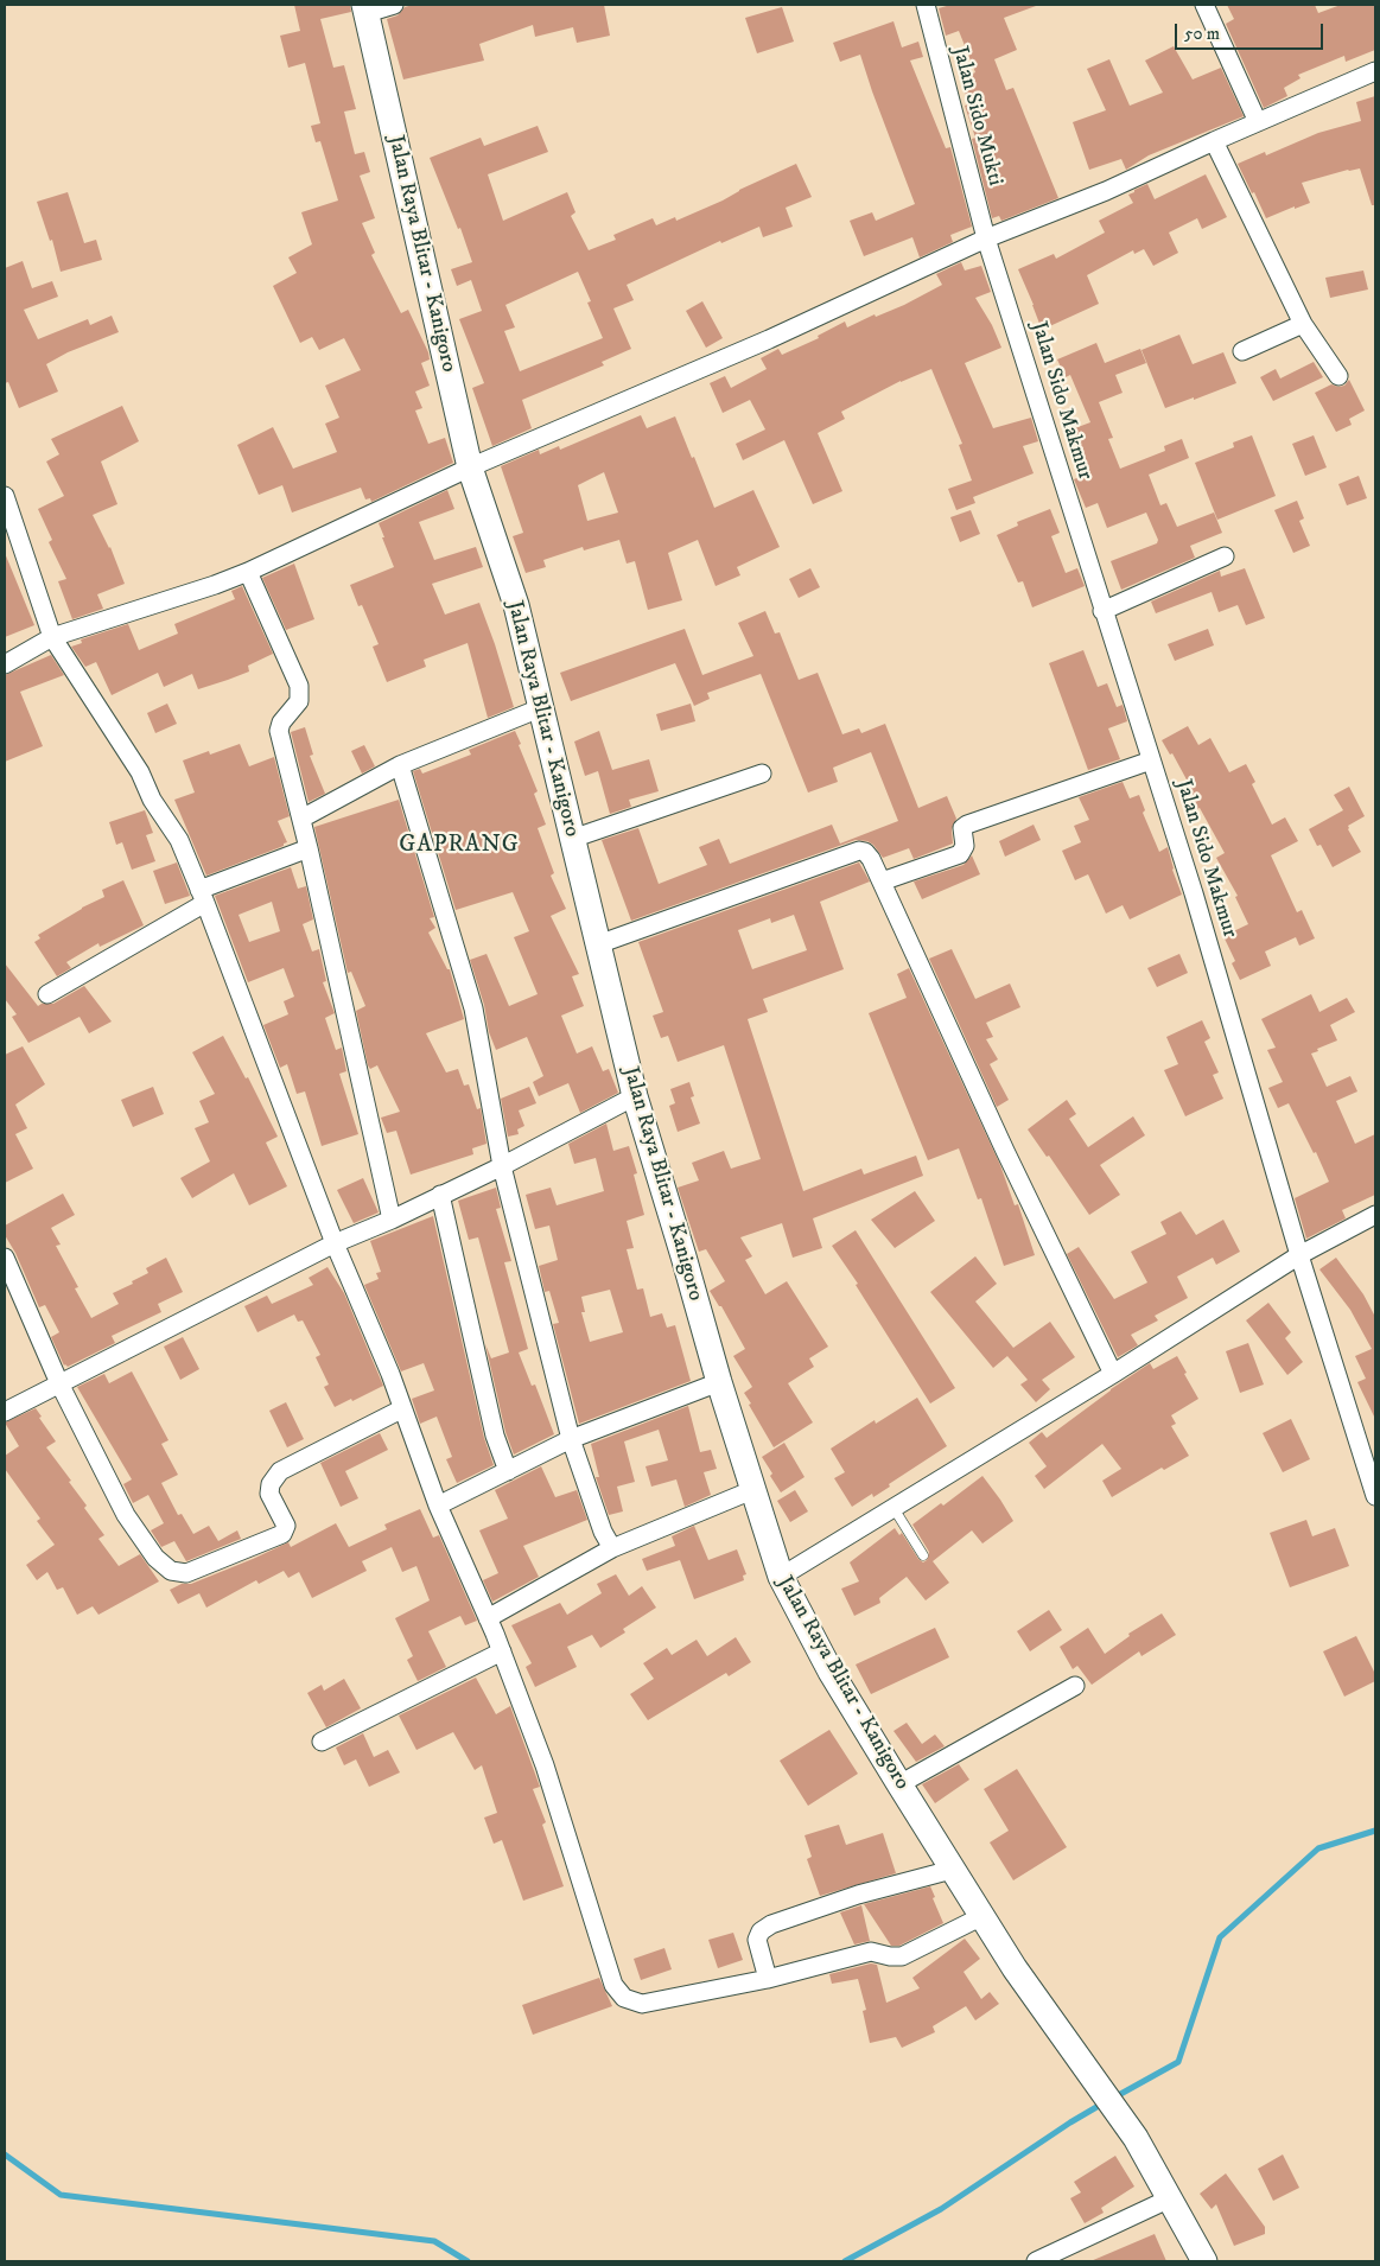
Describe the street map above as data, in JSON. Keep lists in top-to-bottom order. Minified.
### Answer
{"streets":{"main road":["Jalan Raya Blitar - Kanigoro"],"street":["Jalan Sido Mukti","Jalan Sido Makmur"]},"crossings":[["Jalan Sido Mukti","Jalan Sido Makmur"]],"districts":["GAPRANG"],"scale_bar":"50 m"}
